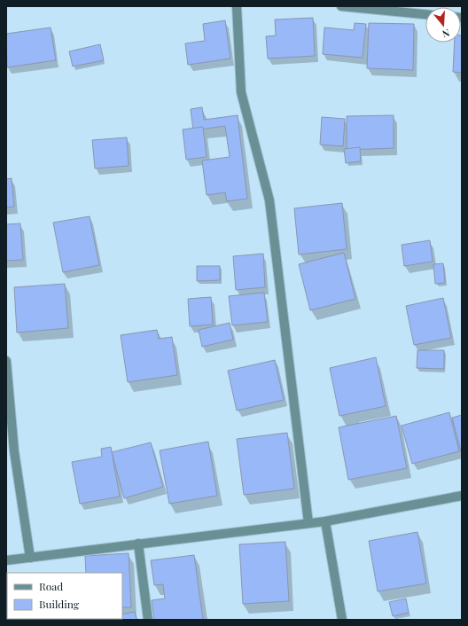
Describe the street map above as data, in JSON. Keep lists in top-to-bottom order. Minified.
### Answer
{"legend":["Road","Building"],"north":"bottom"}
